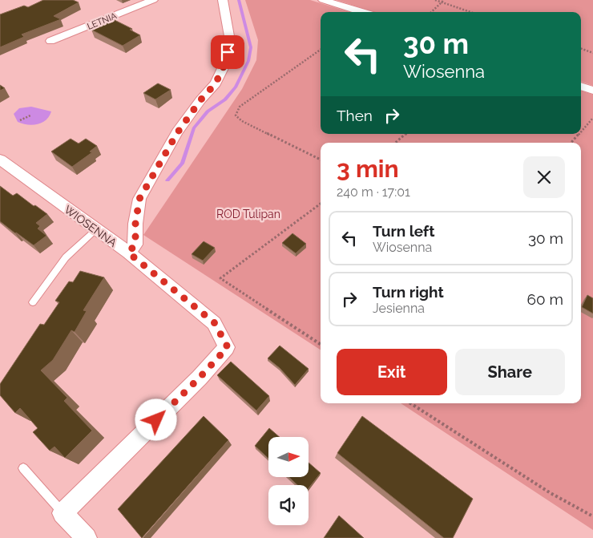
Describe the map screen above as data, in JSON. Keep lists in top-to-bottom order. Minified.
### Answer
{"streets":{"street":["LETNIA","WIOSENNA"]},"parks":["ROD Tulipan"],"north":"right","page":{"turn":["30 m","Wiosenna"],"then":"Then","heading":["3 min","240 m · 17:01"],"list":[{"name":"Turn left","note":"Wiosenna","value":"30 m"},{"name":"Turn right","note":"Jesienna","value":"60 m"}],"buttons":["Exit","Share"]}}
